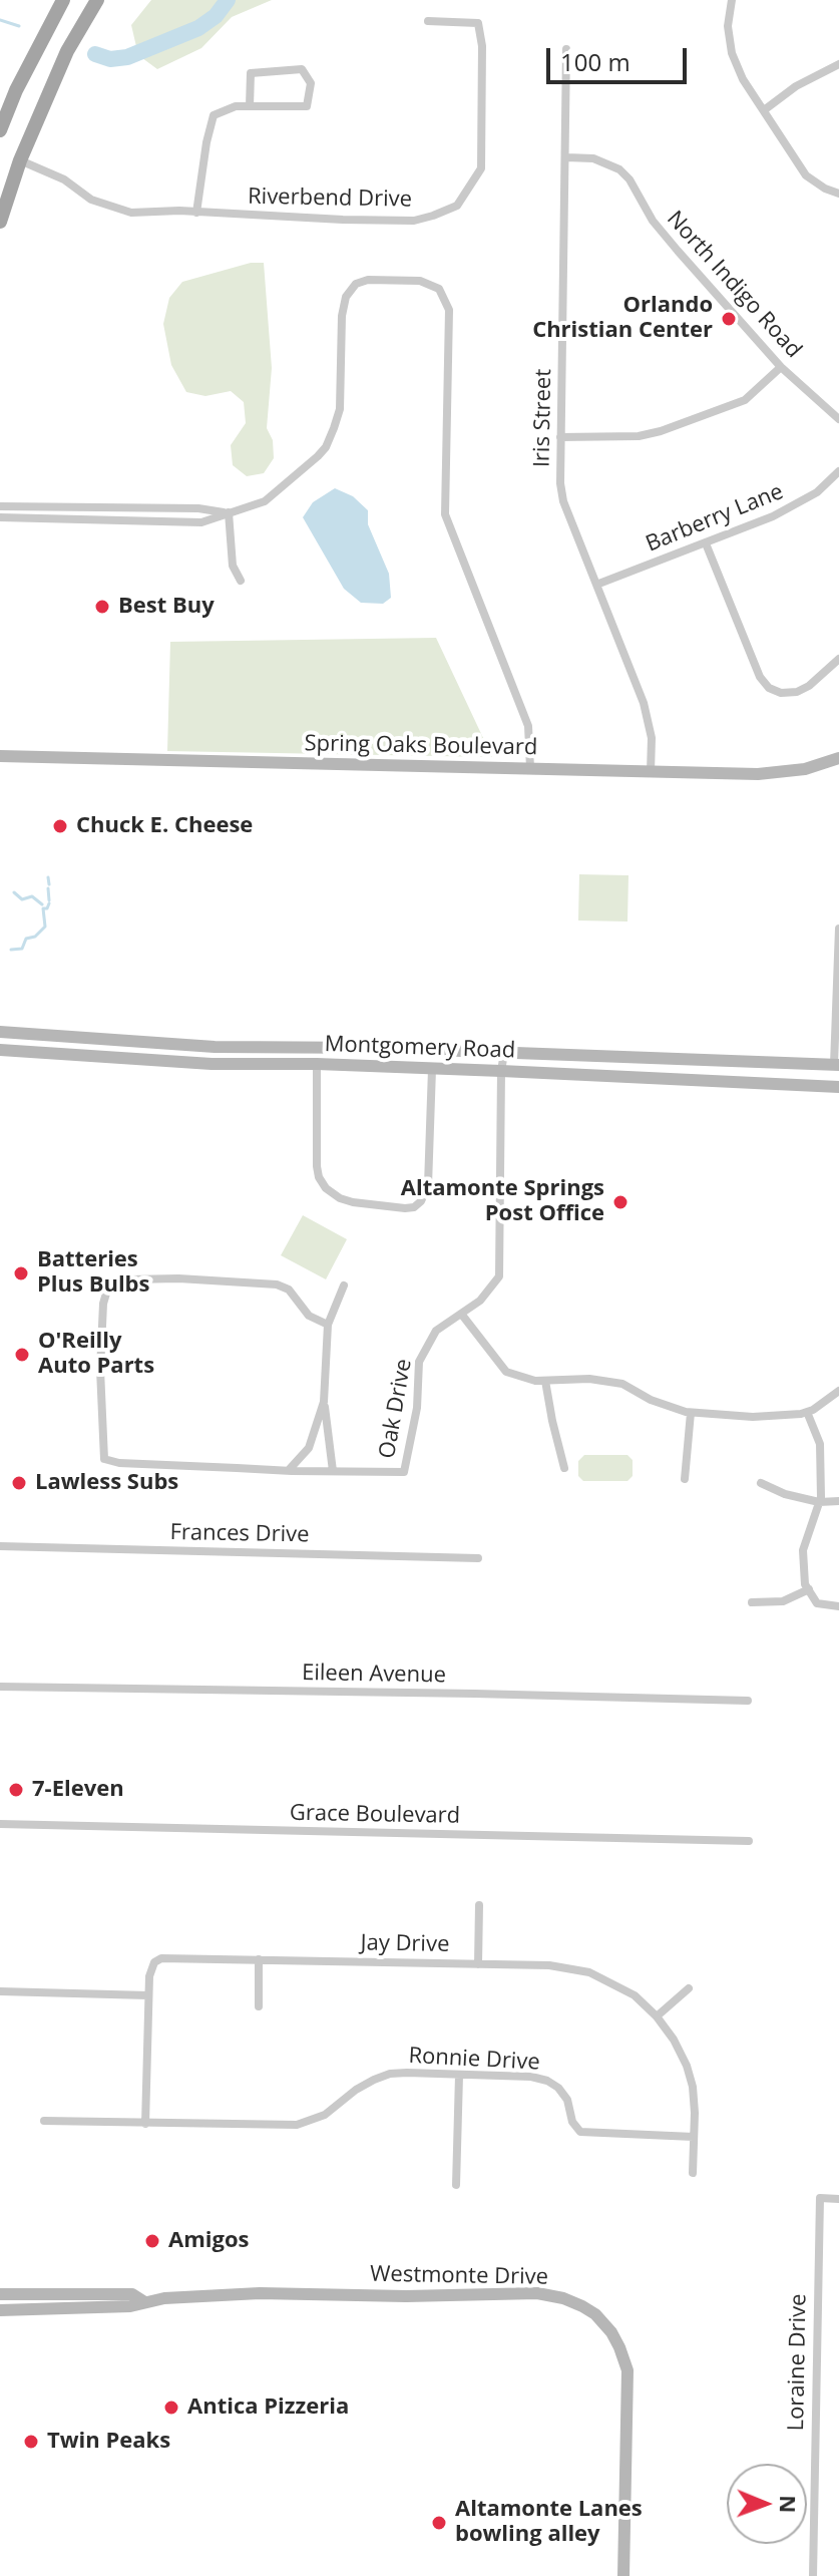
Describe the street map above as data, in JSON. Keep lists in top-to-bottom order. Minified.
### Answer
{"streets":{"street":["Riverbend Drive","North Indigo Road","Iris Street","Barberry Lane","Spring Oaks Boulevard","Montgomery Road","Oak Drive","Frances Drive","Eileen Avenue","Grace Boulevard","Jay Drive","Ronnie Drive","Westmonte Drive","Loraine Drive"]},"crossings":[["North Indigo Road","Iris Street"],["Iris Street","Barberry Lane"],["Iris Street","Spring Oaks Boulevard"],["Montgomery Road","Oak Drive"],["Jay Drive","Ronnie Drive"]],"places":["Orlando Christian Center","Best Buy","Chuck E. Cheese","Altamonte Springs Post Office","Batteries Plus Bulbs","O'Reilly Auto Parts","Lawless Subs","7-Eleven","Amigos","Antica Pizzeria","Twin Peaks","Altamonte Lanes bowling alley"],"scale_bar":"100 m","north":"right"}
